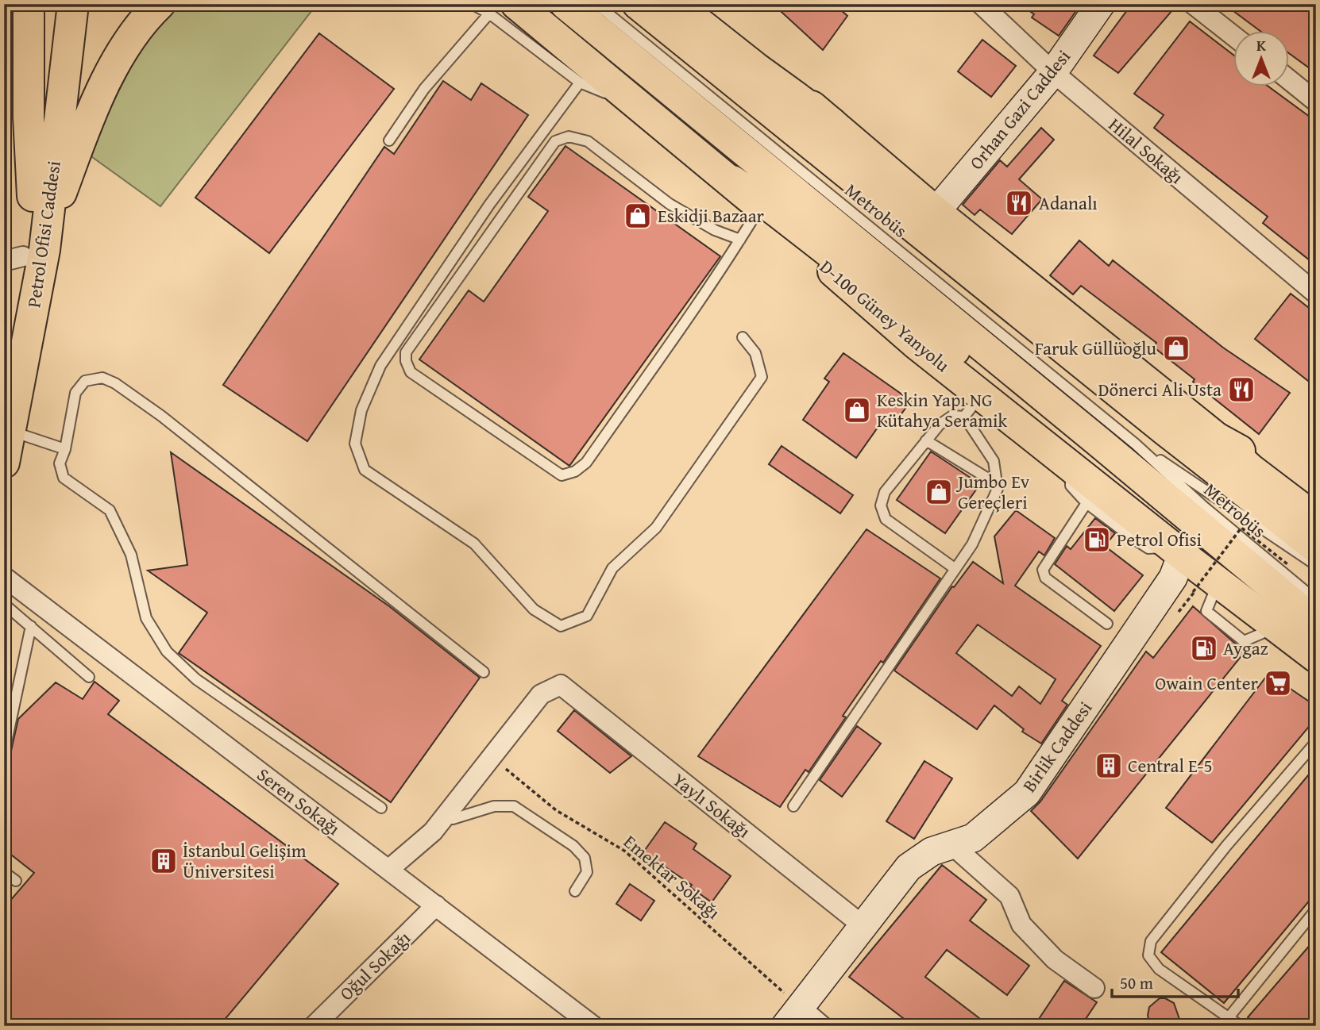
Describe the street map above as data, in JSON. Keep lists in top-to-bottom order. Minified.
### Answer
{"streets":{"main road":["Petrol Ofisi Caddesi","D-100 Güney Yanyolu"],"street":["Orhan Gazi Caddesi","Hilal Sokağı","Birlik Caddesi","Seren Sokağı","Yaylı Sokağı","Oğul Sokağı"],"lane":["Metrobüs"],"path":["Emektar Sokağı"]},"crossings":[["Orhan Gazi Caddesi","Hilal Sokağı"],["D-100 Güney Yanyolu","Birlik Caddesi"],["Birlik Caddesi","Yaylı Sokağı"],["Birlik Caddesi","Emektar Sokağı"],["Seren Sokağı","Oğul Sokağı"],["Yaylı Sokağı","Emektar Sokağı"]],"places":{"restaurant":["Adanalı","Dönerci Ali Usta"],"shop":["Eskidji Bazaar","Faruk Güllüoğlu","Keskin Yapı NG Kütahya Seramik","Jumbo Ev Gereçleri"],"fuel station":["Petrol Ofisi","Aygaz"],"supermarket":["Owain Center"],"building":["Central E-5","İstanbul Gelişim Üniversitesi"]},"scale_bar":"50 m","north":"top"}
